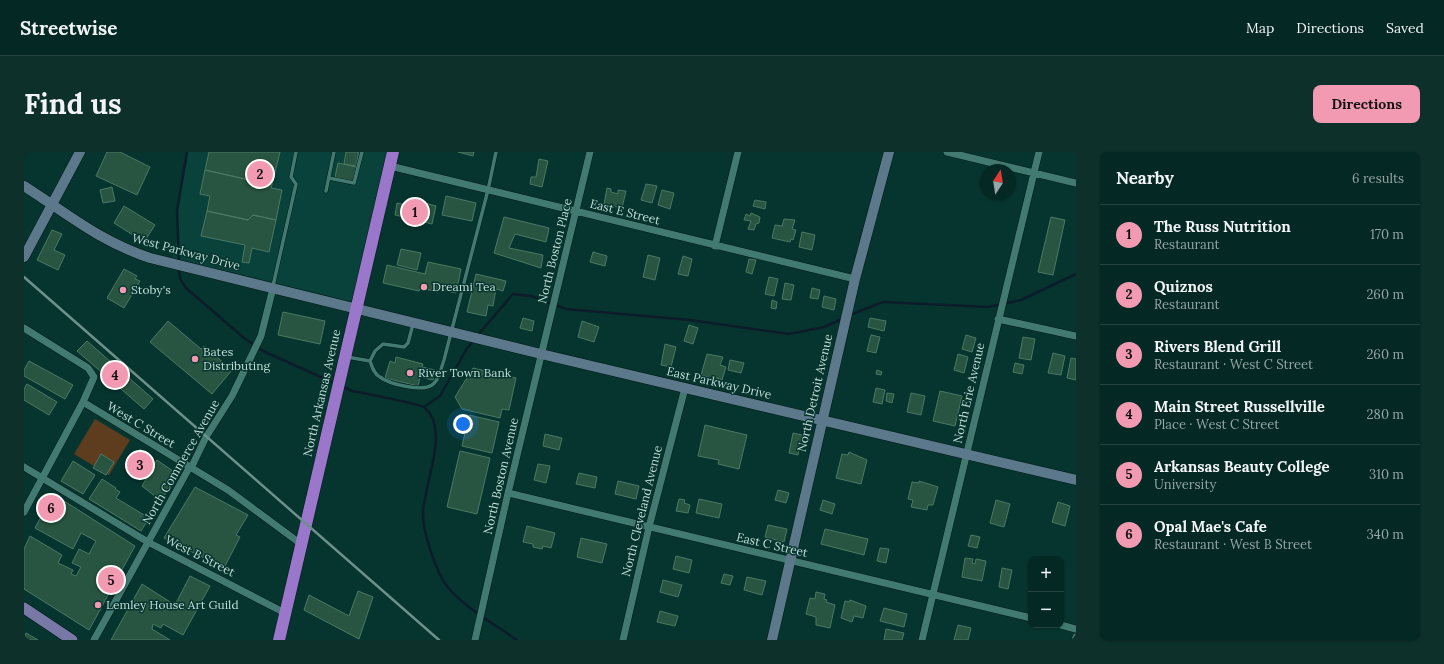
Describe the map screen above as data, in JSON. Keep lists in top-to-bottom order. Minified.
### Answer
{"streets":{"highway":["North Arkansas Avenue"],"main road":["West Parkway Drive","East Parkway Drive","North Detroit Avenue"],"street":["East E Street","North Boston Place","North Erie Avenue","West C Street","North Commerce Avenue","North Boston Avenue","North Cleveland Avenue","East C Street","West B Street"]},"crossings":[["East E Street","North Boston Place"],["East E Street","North Arkansas Avenue"],["East E Street","North Detroit Avenue"],["North Boston Place","East Parkway Drive"],["North Boston Place","North Boston Avenue"],["West Parkway Drive","East Parkway Drive"],["West Parkway Drive","North Arkansas Avenue"],["West Parkway Drive","North Commerce Avenue"],["East Parkway Drive","North Arkansas Avenue"],["East Parkway Drive","North Detroit Avenue"],["East Parkway Drive","North Erie Avenue"],["East Parkway Drive","North Boston Avenue"],["East Parkway Drive","North Cleveland Avenue"],["North Arkansas Avenue","West C Street"],["North Arkansas Avenue","West B Street"],["North Detroit Avenue","East C Street"],["North Erie Avenue","East C Street"],["West C Street","North Commerce Avenue"],["North Commerce Avenue","West B Street"],["North Boston Avenue","East C Street"],["North Cleveland Avenue","East C Street"]],"places":["Dreami Tea","Stoby's","Bates Distributing","River Town Bank","Lemley House Art Guild"],"north":"top","page":{"header":"Streetwise","nav":["Map","Directions","Saved"],"buttons":"Directions","title":"Find us","heading":["Nearby","6 results"],"pins":["2","1","4","3","6","5"],"list":[{"mark":"1","name":"The Russ Nutrition","note":"Restaurant","value":"170 m"},{"mark":"2","name":"Quiznos","note":"Restaurant","value":"260 m"},{"mark":"3","name":"Rivers Blend Grill","note":"Restaurant · West C Street","value":"260 m"},{"mark":"4","name":"Main Street Russellville","note":"Place · West C Street","value":"280 m"},{"mark":"5","name":"Arkansas Beauty College","note":"University","value":"310 m"},{"mark":"6","name":"Opal Mae's Cafe","note":"Restaurant · West B Street","value":"340 m"}],"map_buttons":["+","−"]}}
